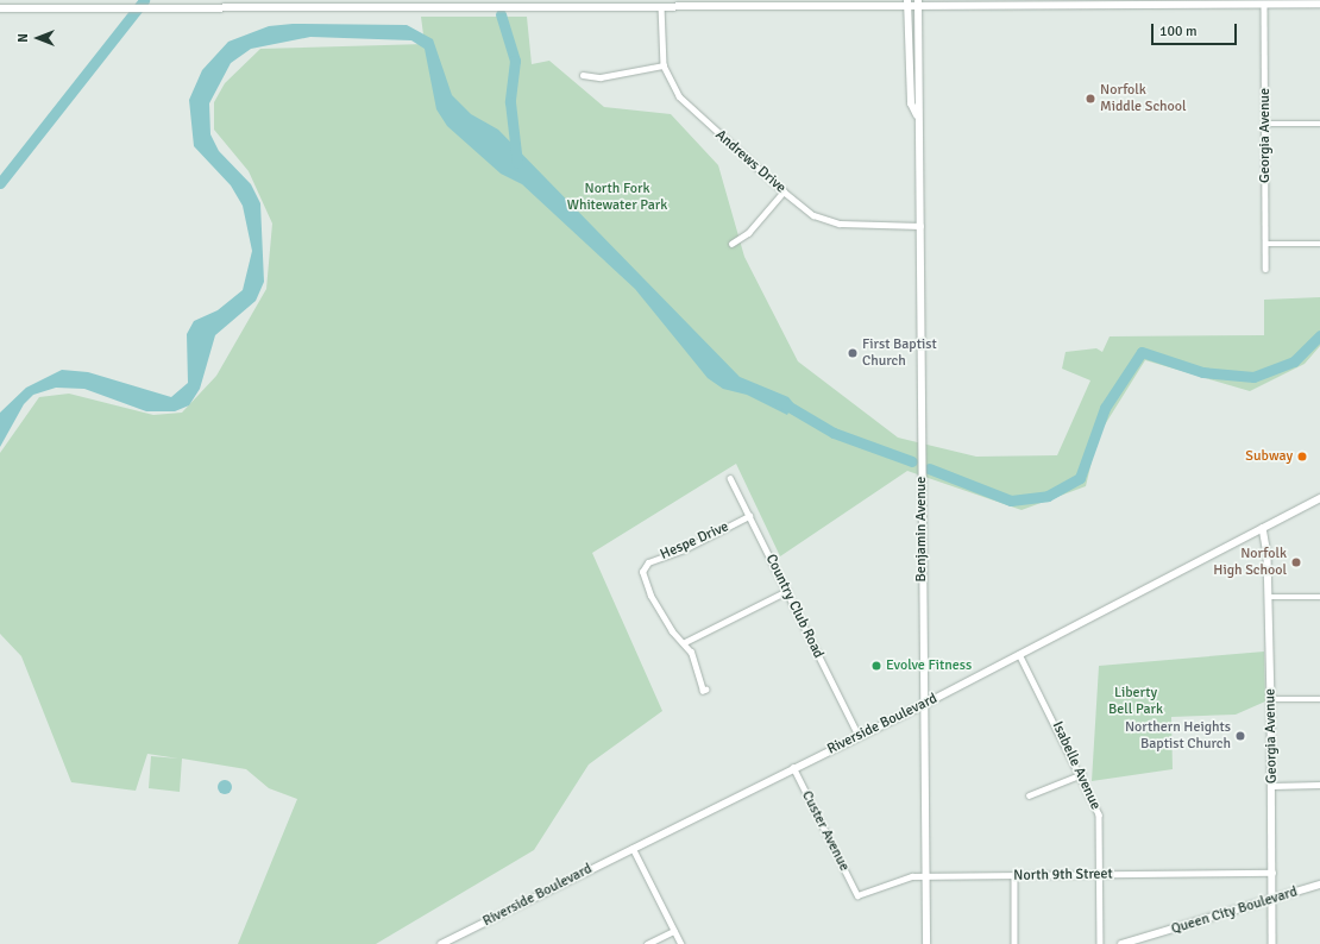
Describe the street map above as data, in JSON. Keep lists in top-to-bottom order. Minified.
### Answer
{"streets":{"main road":["Benjamin Avenue","Riverside Boulevard"],"street":["Georgia Avenue","Andrews Drive","Hespe Drive","Country Club Road","Isabelle Avenue","Custer Avenue","North 9th Street","Queen City Boulevard"]},"crossings":[["Georgia Avenue","Riverside Boulevard"],["Georgia Avenue","North 9th Street"],["Georgia Avenue","Queen City Boulevard"],["Andrews Drive","Benjamin Avenue"],["Benjamin Avenue","Riverside Boulevard"],["Benjamin Avenue","North 9th Street"],["Hespe Drive","Country Club Road"],["Country Club Road","Riverside Boulevard"],["Riverside Boulevard","Isabelle Avenue"],["Riverside Boulevard","Custer Avenue"],["Isabelle Avenue","North 9th Street"],["Custer Avenue","North 9th Street"]],"parks":["North Fork Whitewater Park","Liberty Bell Park"],"places":["Norfolk Middle School","First Baptist Church","Subway","Norfolk High School","Evolve Fitness","Northern Heights Baptist Church"],"scale_bar":"100 m","north":"left"}
